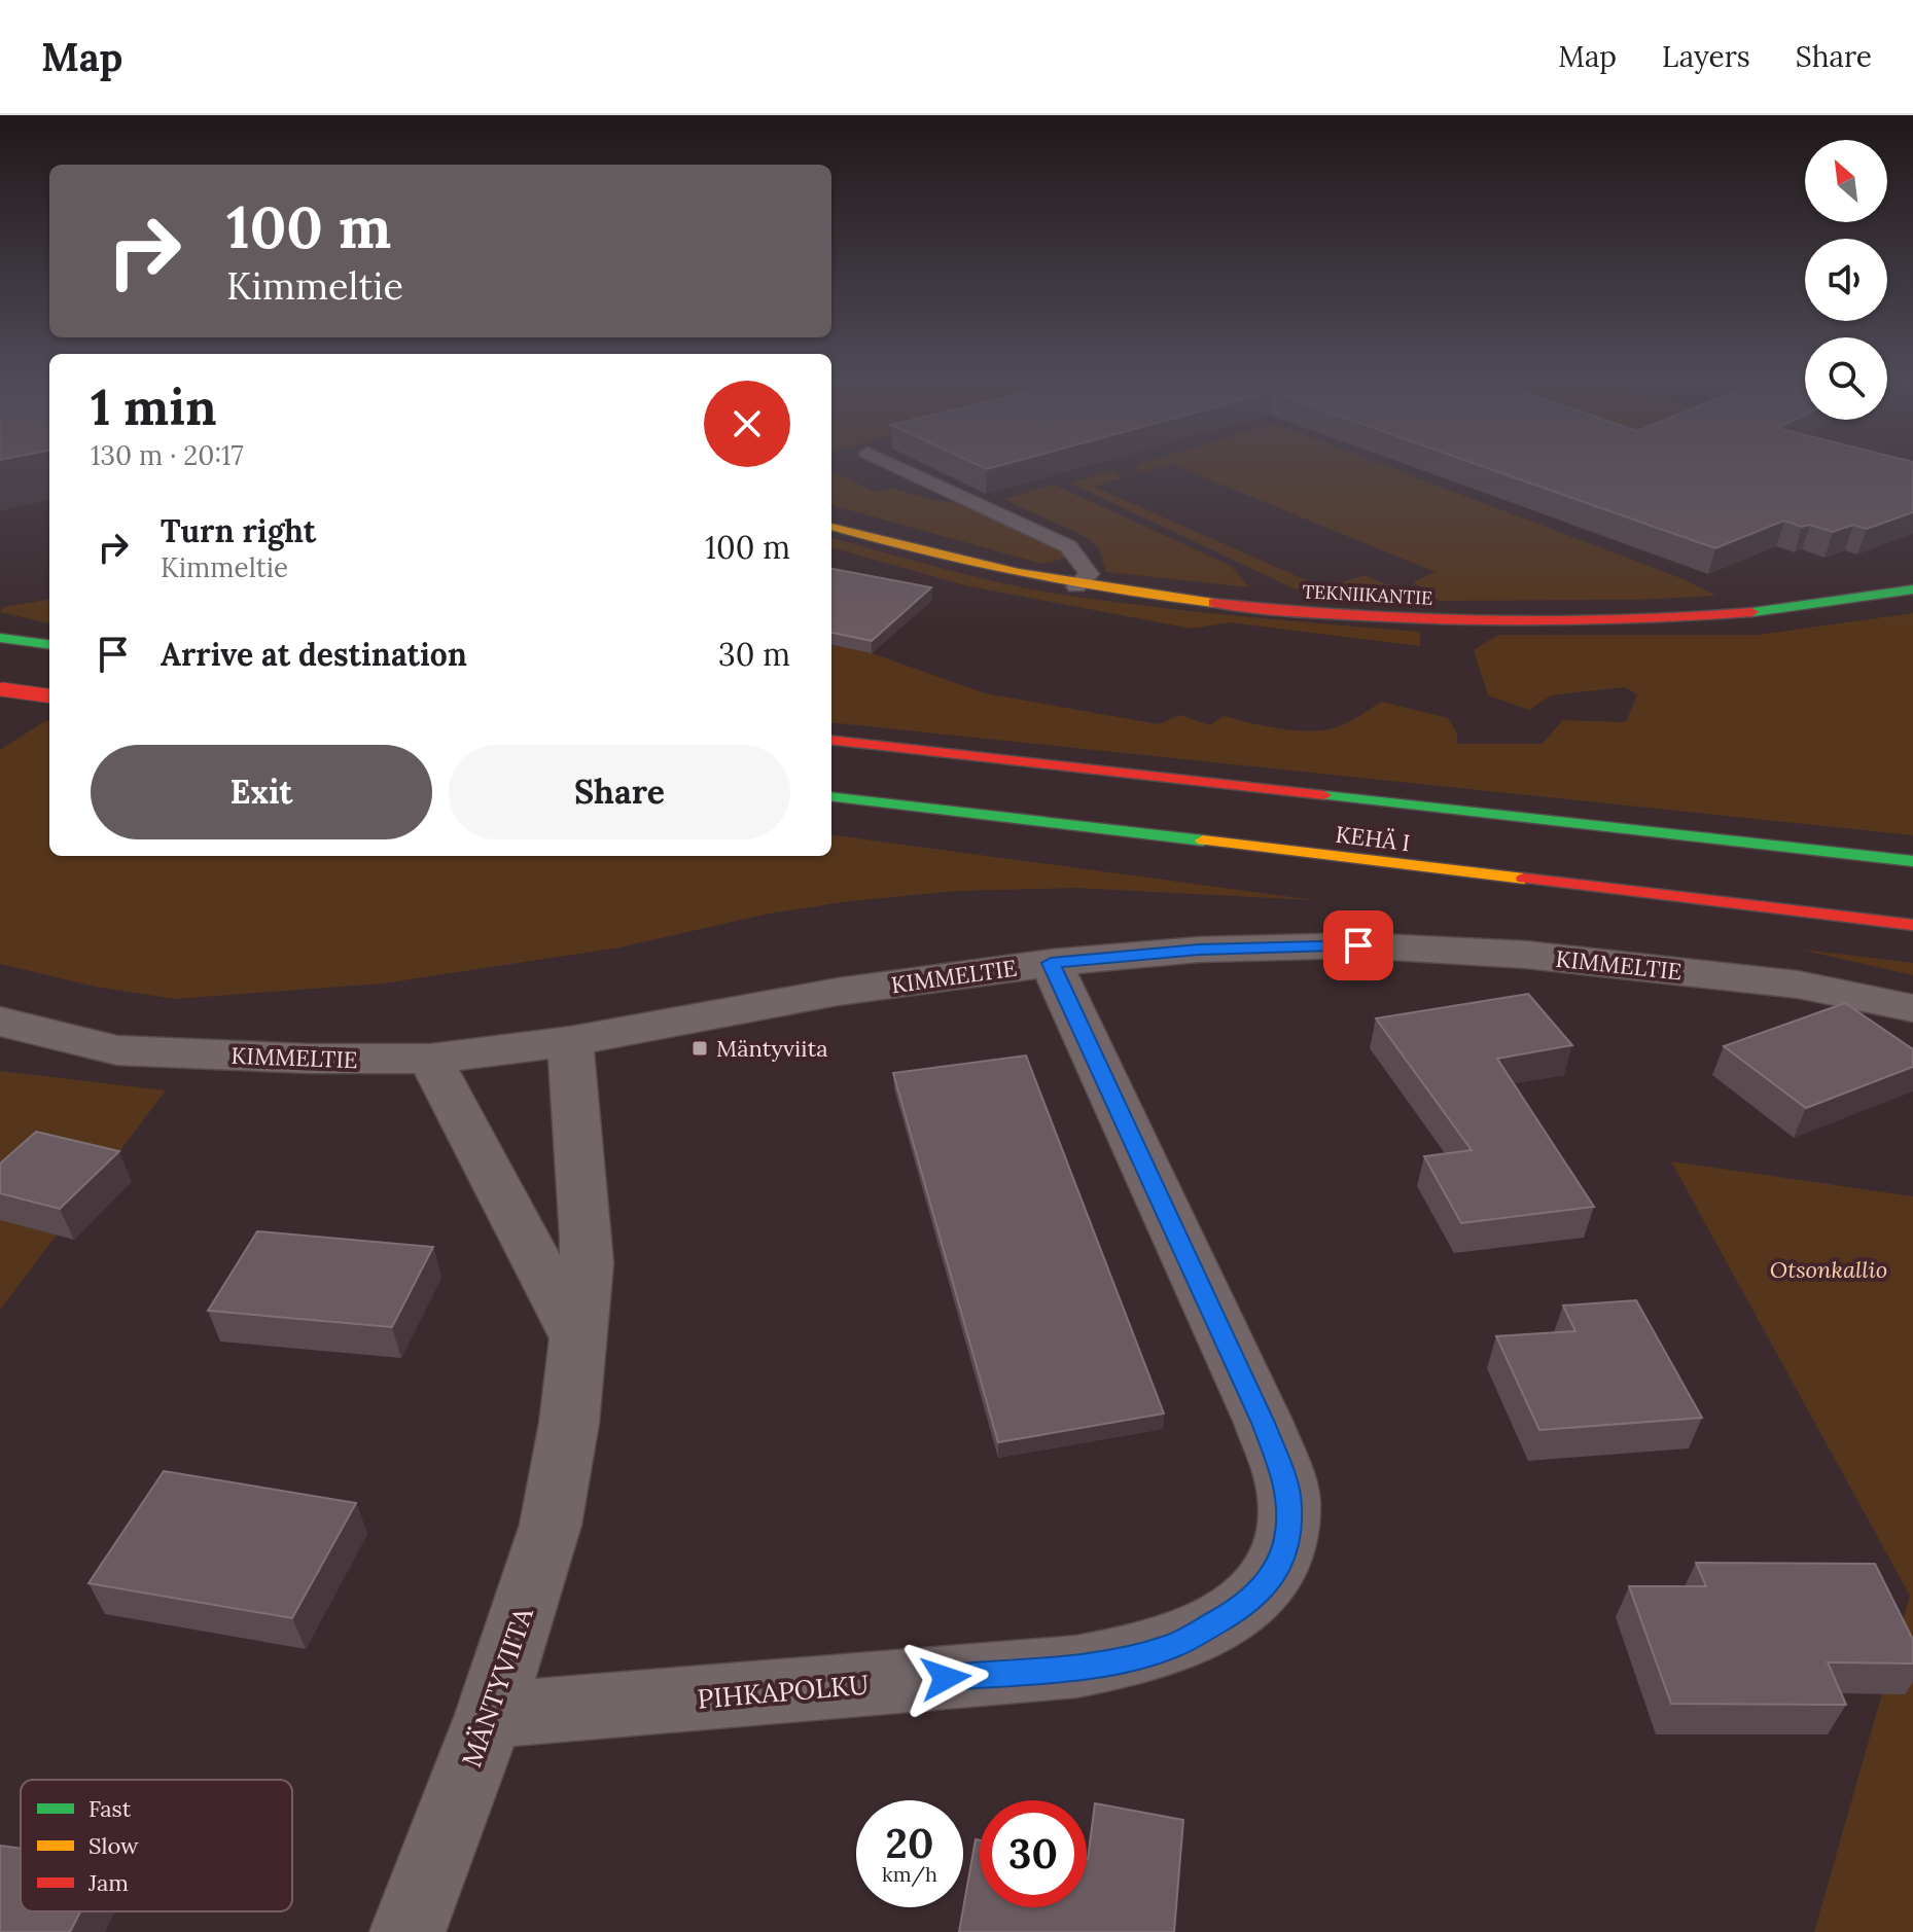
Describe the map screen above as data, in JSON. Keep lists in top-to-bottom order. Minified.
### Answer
{"streets":{"main road":["TEKNIIKANTIE","KEHÄ I"],"street":["KIMMELTIE","MÄNTYVIITA","PIHKAPOLKU"]},"crossings":[["KIMMELTIE","MÄNTYVIITA"],["KIMMELTIE","PIHKAPOLKU"],["MÄNTYVIITA","PIHKAPOLKU"]],"parks":["Otsonkallio"],"places":{"transit":["Mäntyviita"]},"legend":["Fast","Slow","Jam"],"north":"top left","page":{"header":"Map","nav":["Map","Layers","Share"],"turn":["100 m","Kimmeltie"],"heading":["1 min","130 m · 20:17"],"list":[{"name":"Turn right","note":"Kimmeltie","value":"100 m"},{"name":"Arrive at destination","value":"30 m"}],"buttons":["Exit","Share"],"speed":"20 km/h","limit":"30"}}
